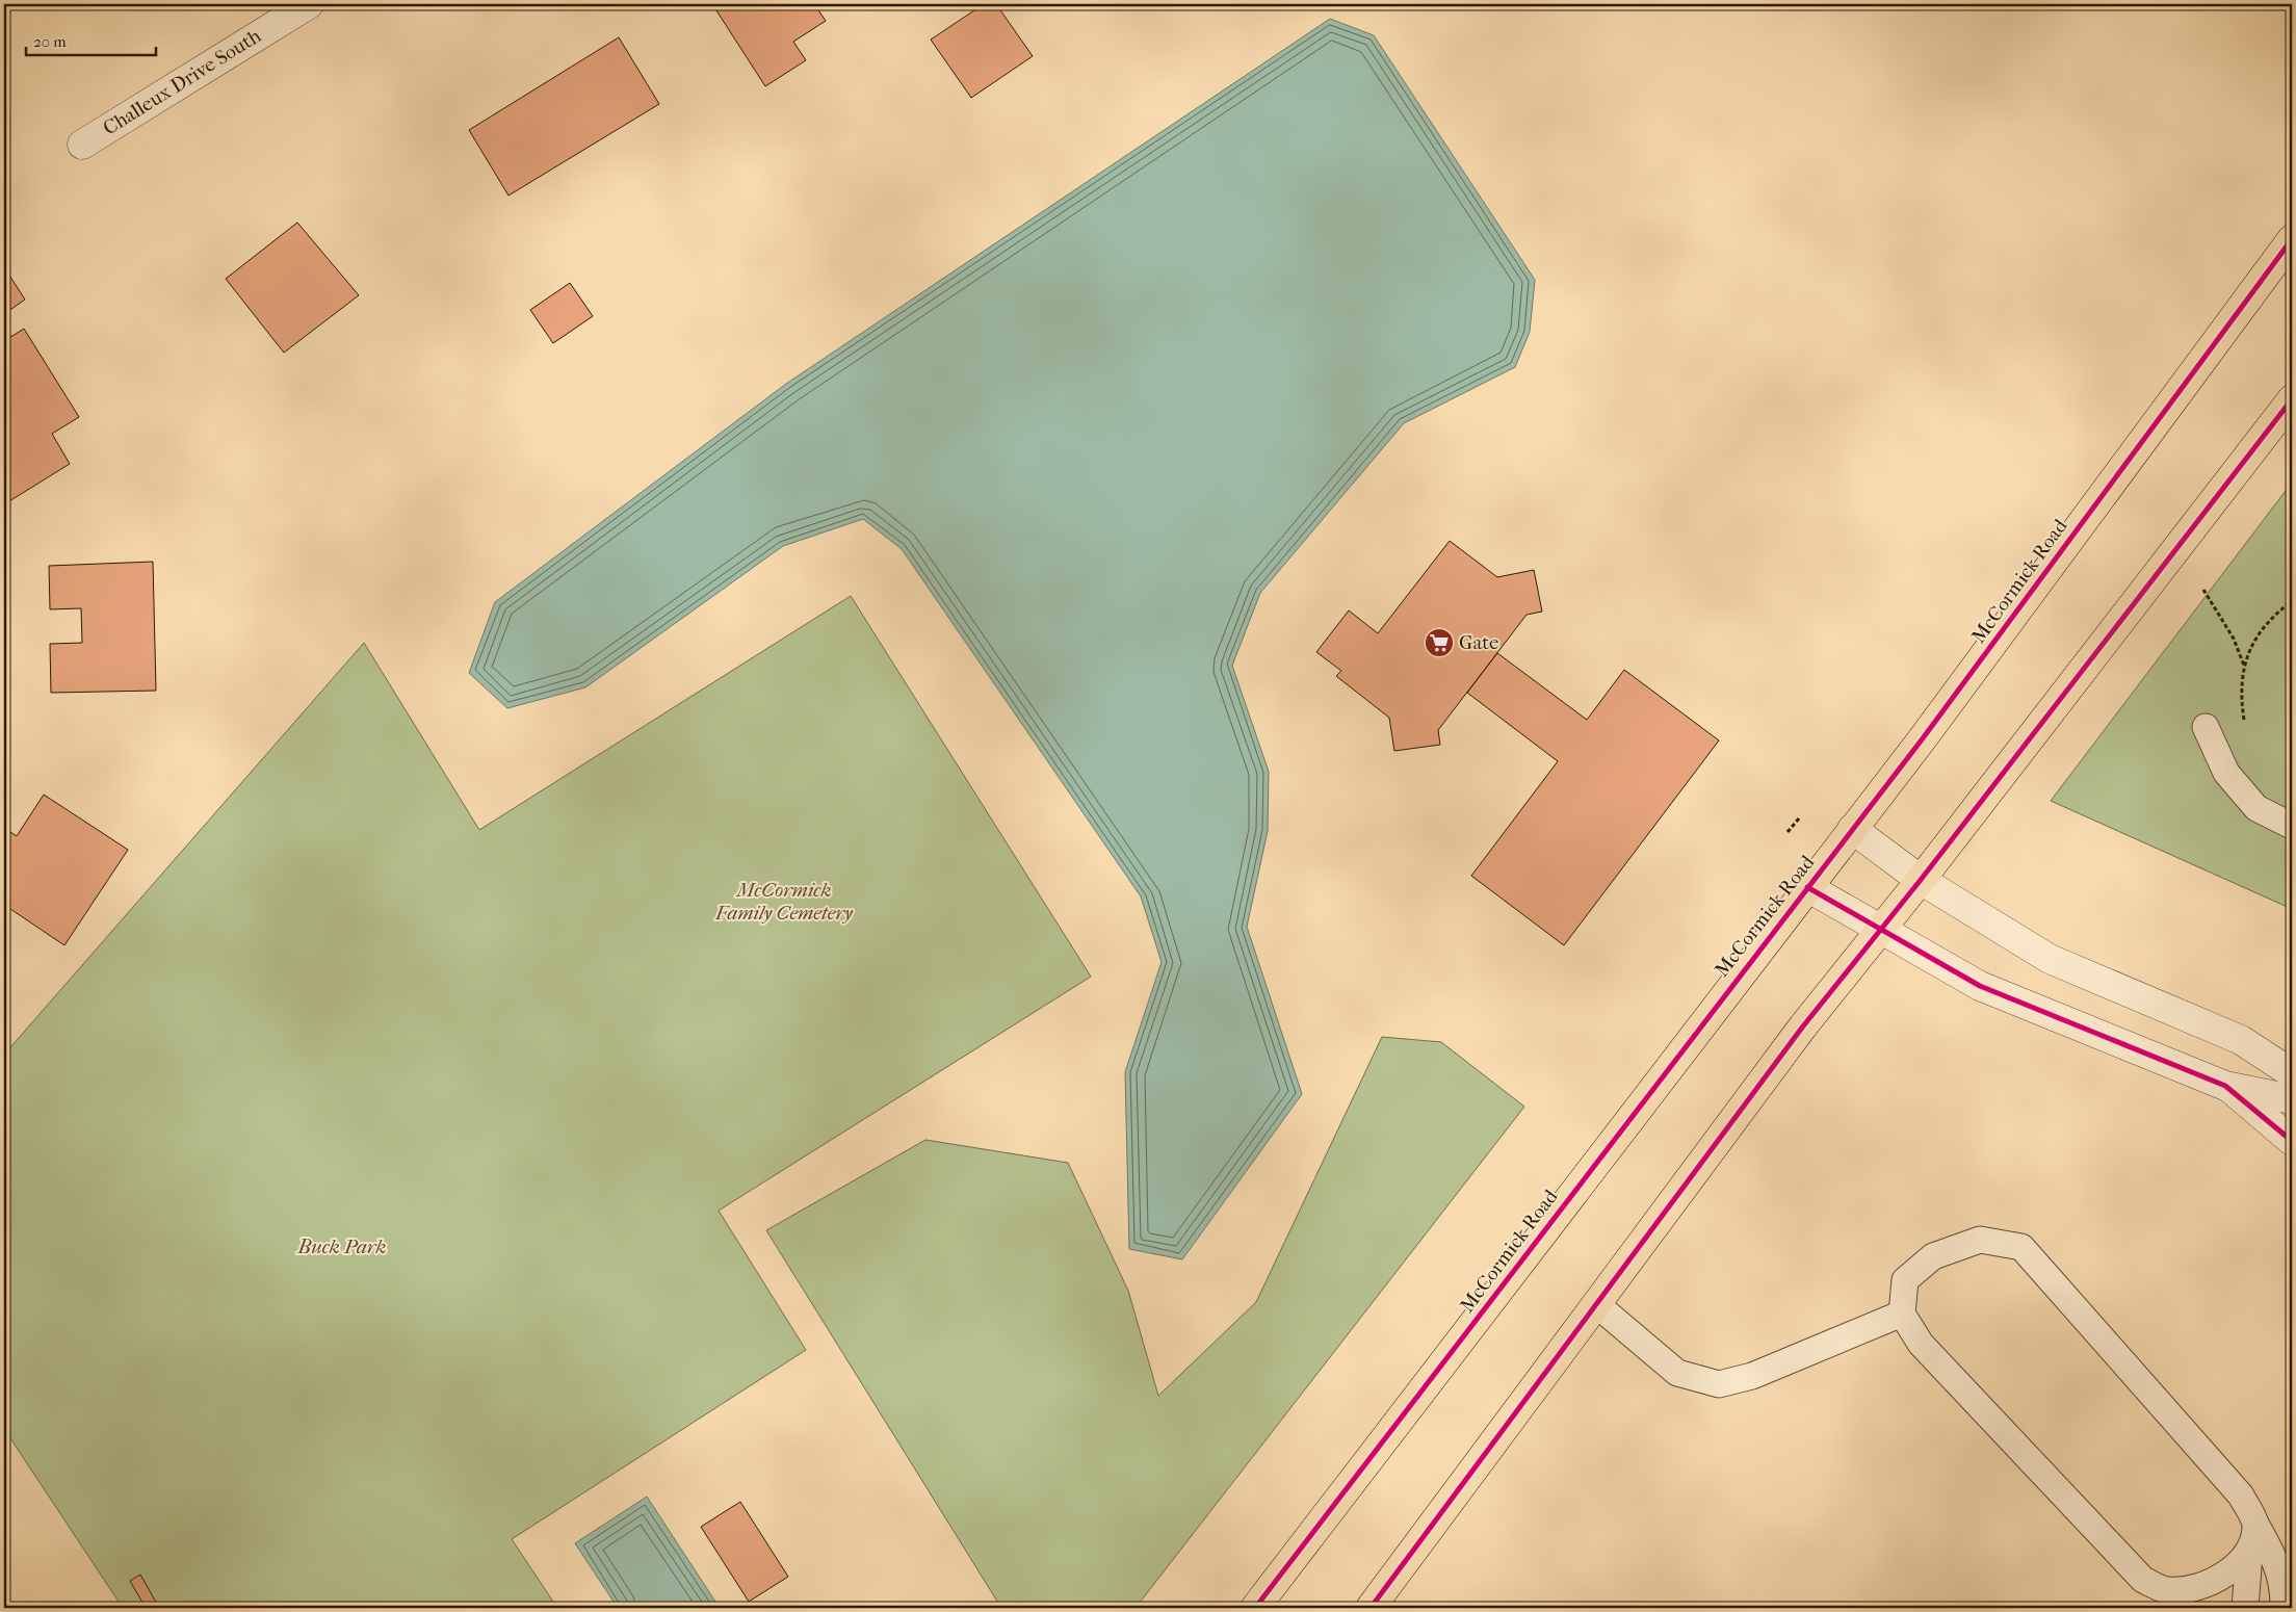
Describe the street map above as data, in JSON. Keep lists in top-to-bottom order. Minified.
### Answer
{"streets":{"main road":["McCormick Road"],"street":["Challeux Drive South"]},"parks":["McCormick Family Cemetery","Buck Park"],"places":{"supermarket":["Gate"]},"scale_bar":"20 m"}
